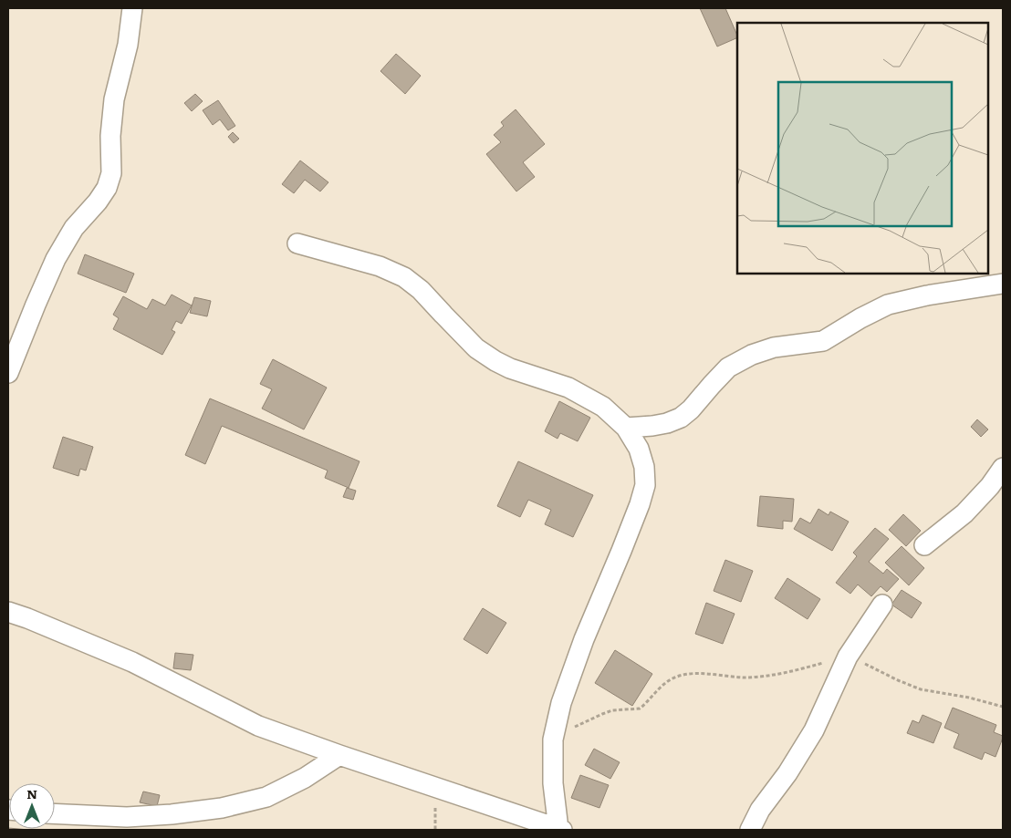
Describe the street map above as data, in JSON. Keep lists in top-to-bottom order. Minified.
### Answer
{"north":"top"}
